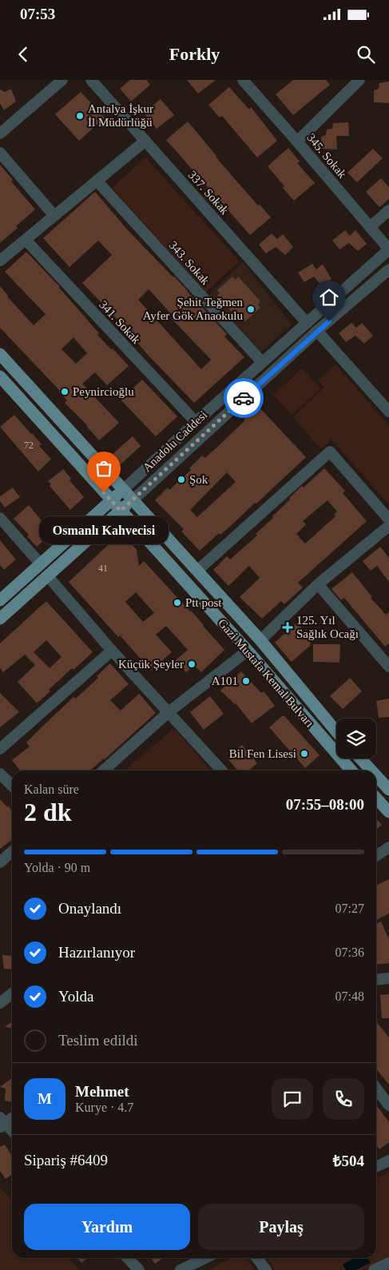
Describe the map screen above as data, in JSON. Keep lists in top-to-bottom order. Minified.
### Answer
{"streets":{"main road":["Gazi Mustafa Kemal Bulvarı"],"street":["345. Sokak","337. Sokak","343. Sokak","341. Sokak","Anadolu Caddesi"]},"crossings":[["345. Sokak","Anadolu Caddesi"],["337. Sokak","Anadolu Caddesi"],["343. Sokak","Anadolu Caddesi"],["341. Sokak","Anadolu Caddesi"],["Anadolu Caddesi","Gazi Mustafa Kemal Bulvarı"]],"places":{"other":["Antalya İşkur İl Müdürlüğü","Şehit Teğmen Ayfer Gök Anaokulu","Peynircioğlu","Şok","Osmanlı Kahvecisi","Ptt post","Küçük Şeyler","A101","Bil Fen Lisesi"],"health":["125. Yıl Sağlık Ocağı"]},"house_numbers":["72","41"],"page":{"status":"07:53","header":"Forkly","bubble":"Osmanlı Kahvecisi","heading":["2 dk","Kalan süre","07:55–08:00"],"panel":["Mehmet","Kurye · 4.7","Sipariş #6409","₺504"],"bar":"Yolda · 90 m","list":[["Onaylandı","07:27"],["Hazırlanıyor","07:36"],["Yolda","07:48"],"Teslim edildi"],"round":"M","buttons":["Yardım","Paylaş"]}}
